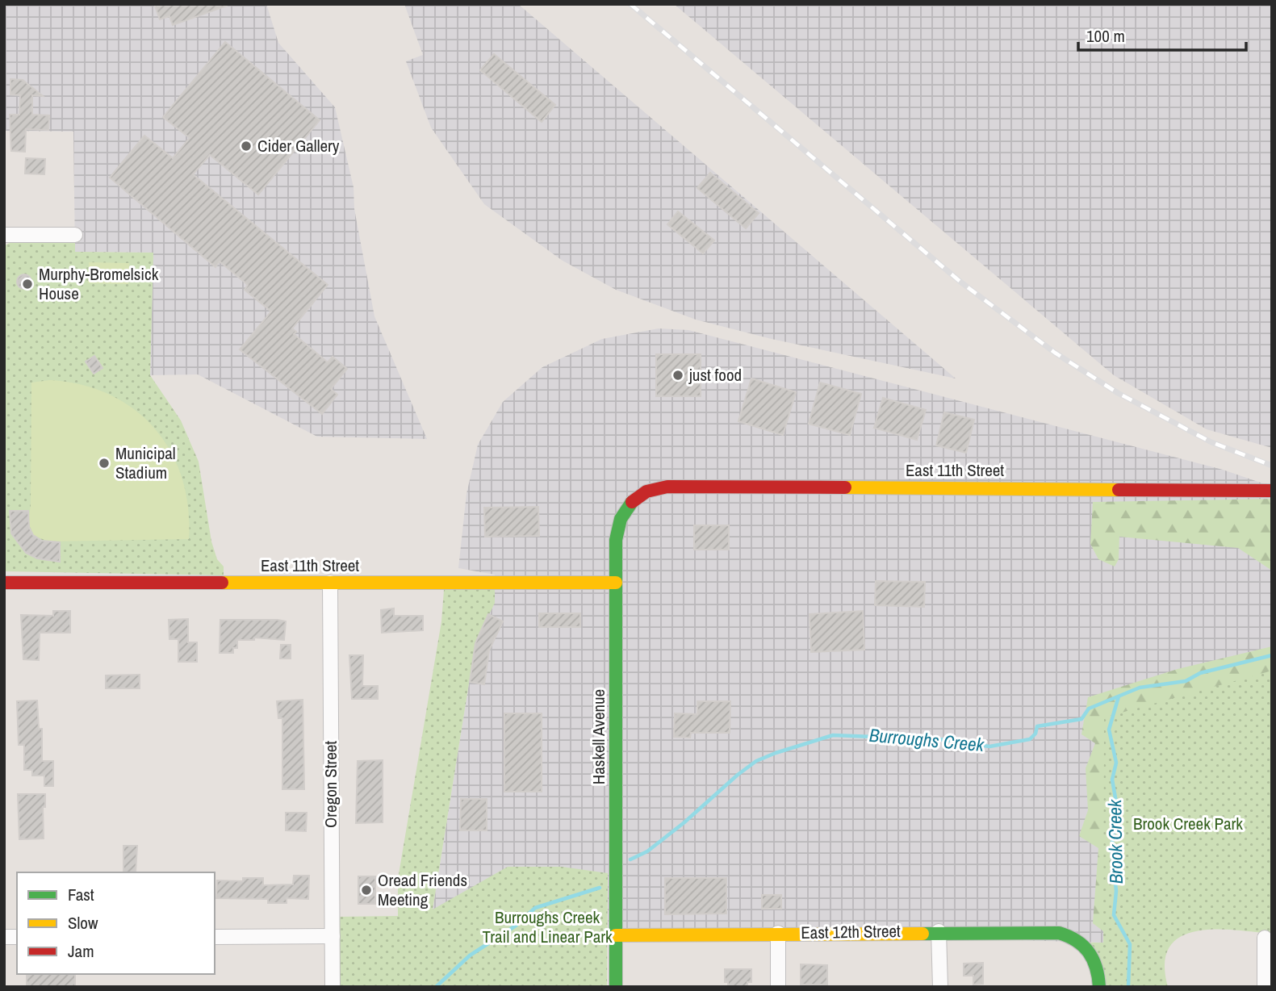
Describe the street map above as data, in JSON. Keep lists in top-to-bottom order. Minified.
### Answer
{"streets":{"street":["East 11th Street","Haskell Avenue","Oregon Street","East 12th Street"]},"crossings":[["East 11th Street","Haskell Avenue"],["East 11th Street","Oregon Street"],["Haskell Avenue","East 12th Street"]],"water":["Burroughs Creek","Brook Creek"],"parks":["Brook Creek Park","Burroughs Creek Trail and Linear Park"],"places":["Cider Gallery","Murphy-Bromelsick House","just food","Municipal Stadium","Oread Friends Meeting"],"legend":["Fast","Slow","Jam"],"scale_bar":"100 m"}
